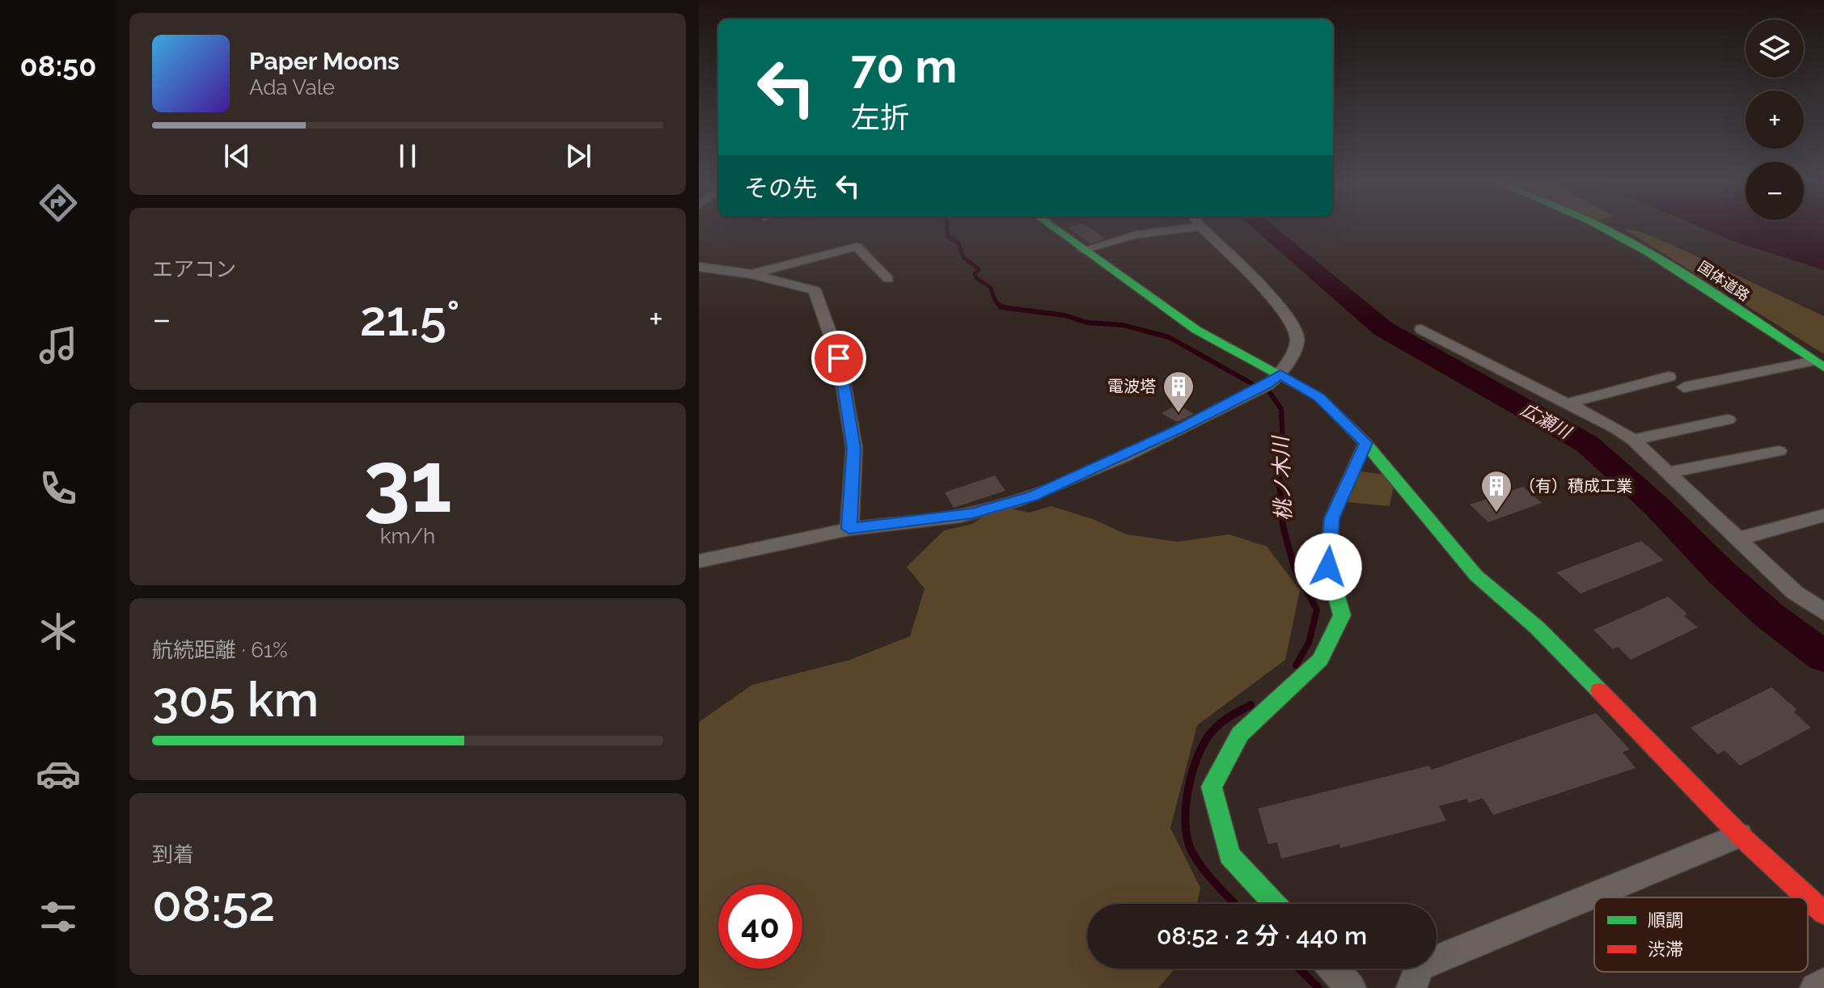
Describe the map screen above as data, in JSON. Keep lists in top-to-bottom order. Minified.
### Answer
{"streets":{"street":["国体道路"]},"water":["広瀬川","桃ノ木川"],"places":{"building":["電波塔","（有）積成工業"]},"legend":["順調","渋滞"],"page":{"tabs":"08:50","map_buttons":["+","−"],"turn":["70 m","左折"],"song":["Paper Moons","Ada Vale"],"then":"その先","tile":["エアコン",["31","km/h"],["航続距離 · 61%","305 km"],["到着","08:52"]],"heat":["−","21.5°","+"],"limit":"40","trip":"08:52 · 2 分 · 440 m"}}
